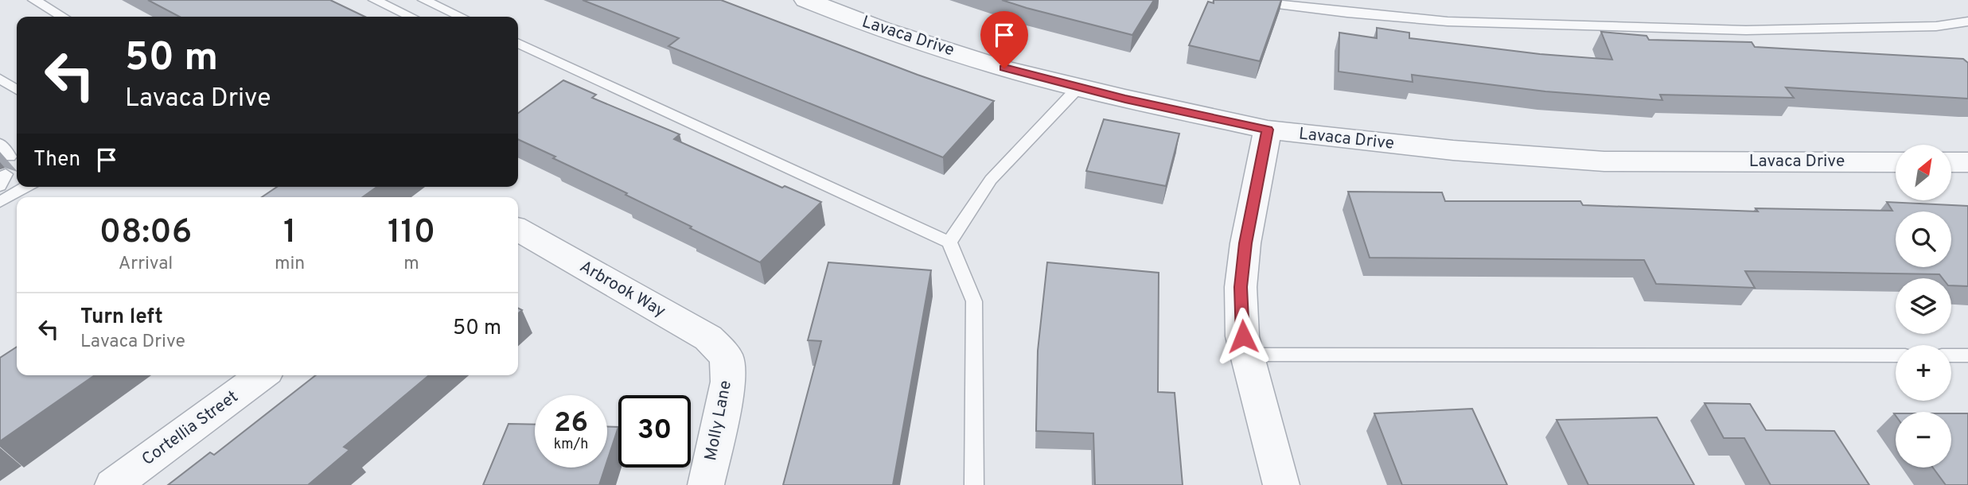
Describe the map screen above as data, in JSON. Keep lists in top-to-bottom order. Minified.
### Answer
{"streets":{"street":["Lavaca Drive","Arbrook Way","Molly Lane","Cortellia Street"]},"crossings":[["Arbrook Way","Molly Lane"]],"north":"top right","page":{"turn":["50 m","Lavaca Drive"],"then":"Then","map_buttons":["+","−"],"eta":["08:06","Arrival","1","min","110","m"],"list":[{"name":"Turn left","note":"Lavaca Drive","value":"50 m"}],"speed":"26 km/h","limit":"30"}}
